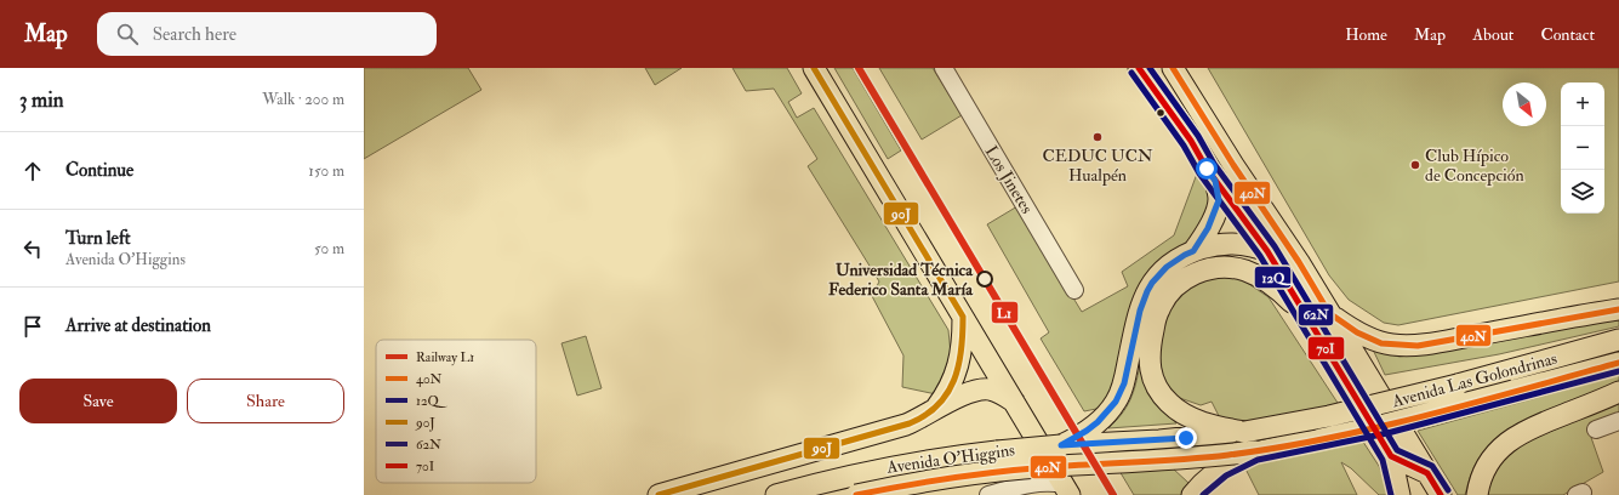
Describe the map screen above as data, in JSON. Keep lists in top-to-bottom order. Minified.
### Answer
{"streets":{"main road":["Avenida Las Golondrinas","Avenida O'Higgins"],"street":["Los Jinetes"]},"crossings":[["Avenida Las Golondrinas","Avenida O'Higgins"]],"places":["CEDUC UCN Hualpén","Club Hípico de Concepción","Universidad Técnica Federico Santa María"],"lines":["rail line L1","transit line 40N","transit line 90J","transit line 62N","transit line 70I","transit line 12Q"],"legend":["Railway L1","40N","12Q","90J","62N","70I"],"north":"bottom right","page":{"header":"Map","search":"Search here","nav":["Home","Map","About","Contact"],"heading":["3 min","Walk · 200 m"],"map_buttons":["+","−"],"list":[["Continue","150 m"],["Turn left","Avenida O'Higgins","50 m"],"Arrive at destination"],"buttons":["Save","Share"]}}
